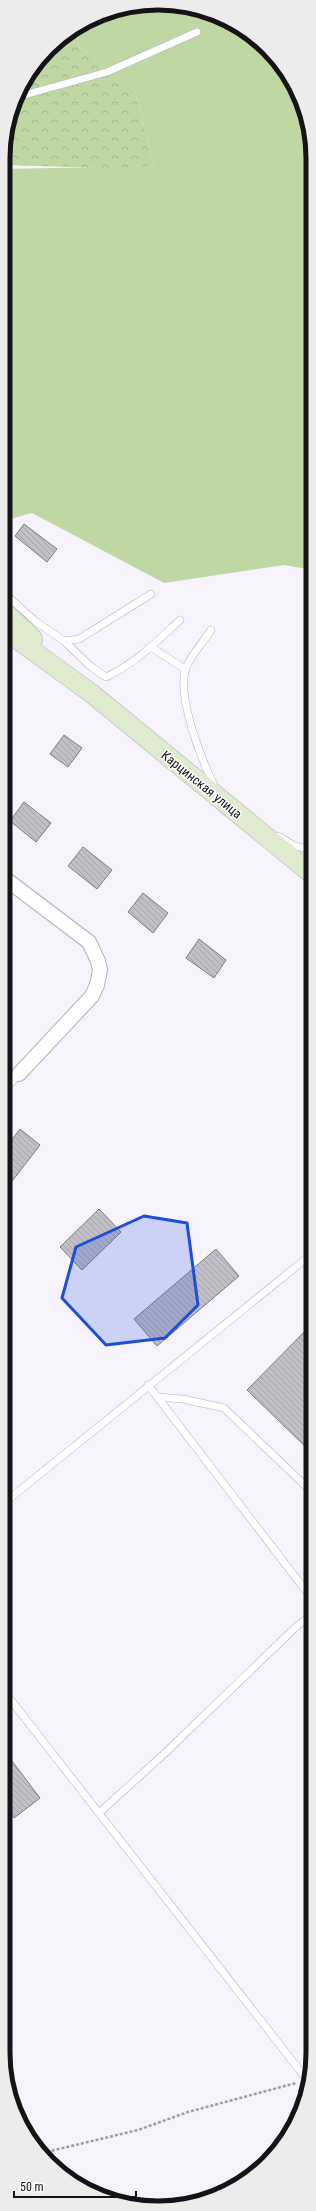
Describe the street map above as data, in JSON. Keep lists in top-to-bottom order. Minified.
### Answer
{"streets":{"main road":["Карцинская улица"]},"scale_bar":"50 m"}
